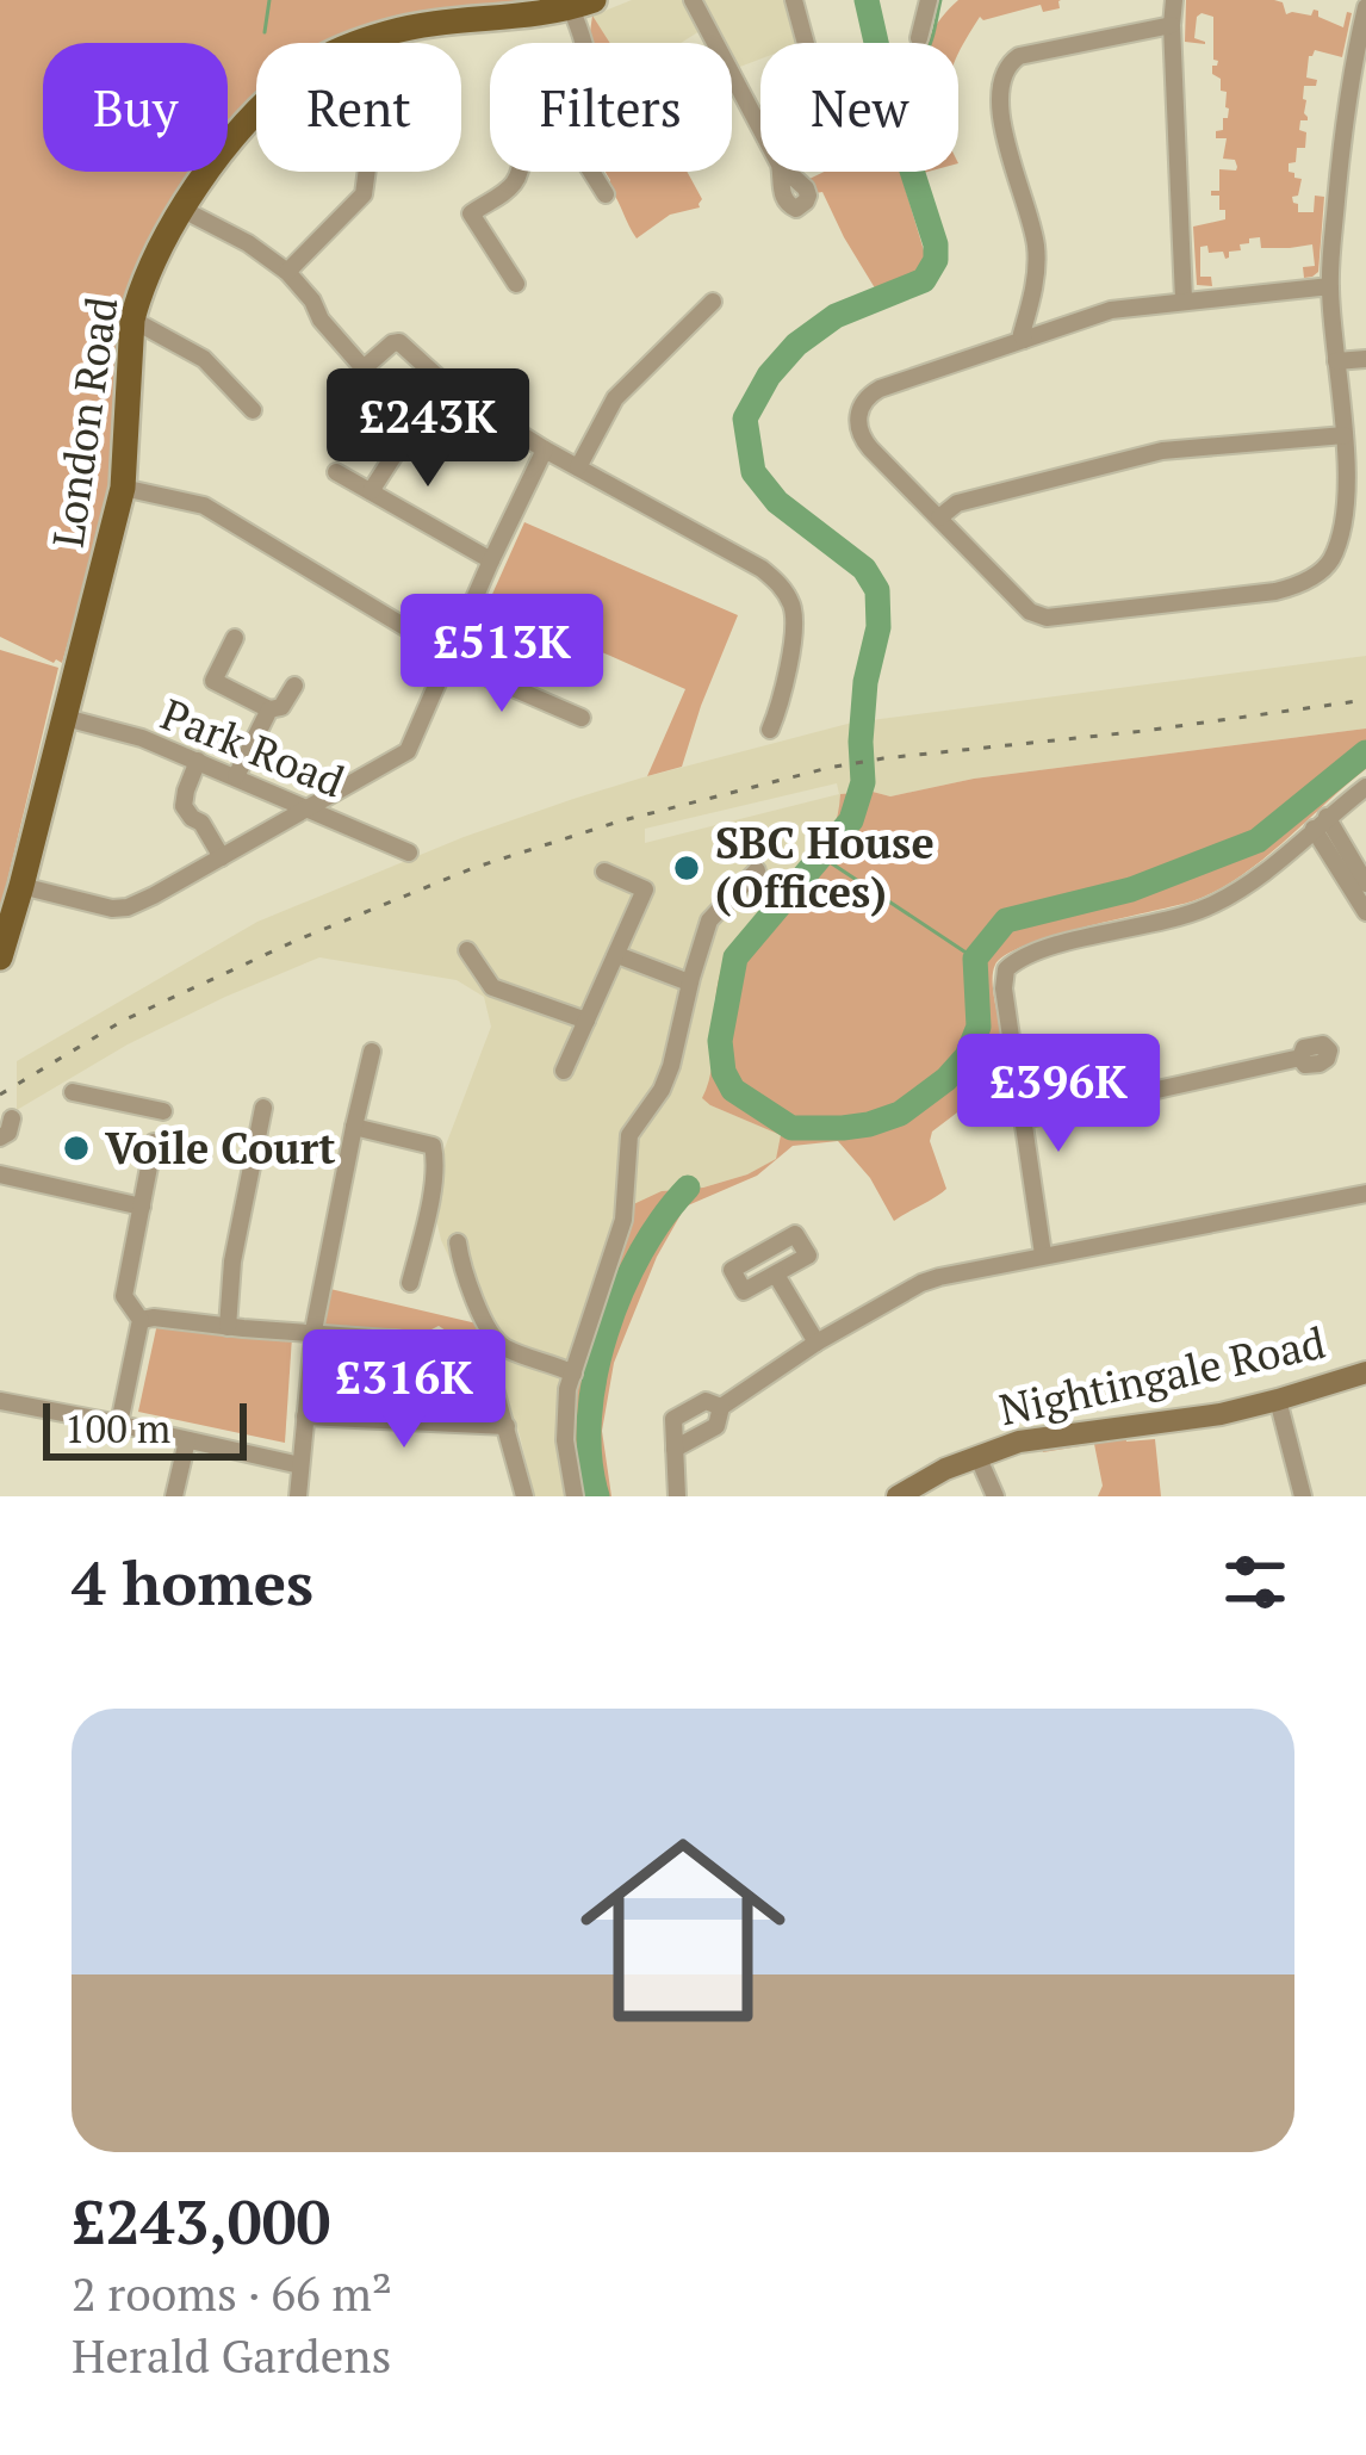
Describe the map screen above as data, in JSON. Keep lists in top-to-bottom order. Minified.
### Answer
{"streets":{"main road":["London Road","Nightingale Road"],"street":["Park Road"]},"crossings":[["London Road","Park Road"]],"places":["SBC House (Offices)","Voile Court"],"scale_bar":"100 m","page":{"chip":["Buy","Rent","Filters","New"],"price":["£243K","£513K","£396K","£316K"],"scale":"100 m","heading":"4 homes","list":[{"name":"£243,000","note":"2 rooms · 66 m² · Herald Gardens"}]}}
